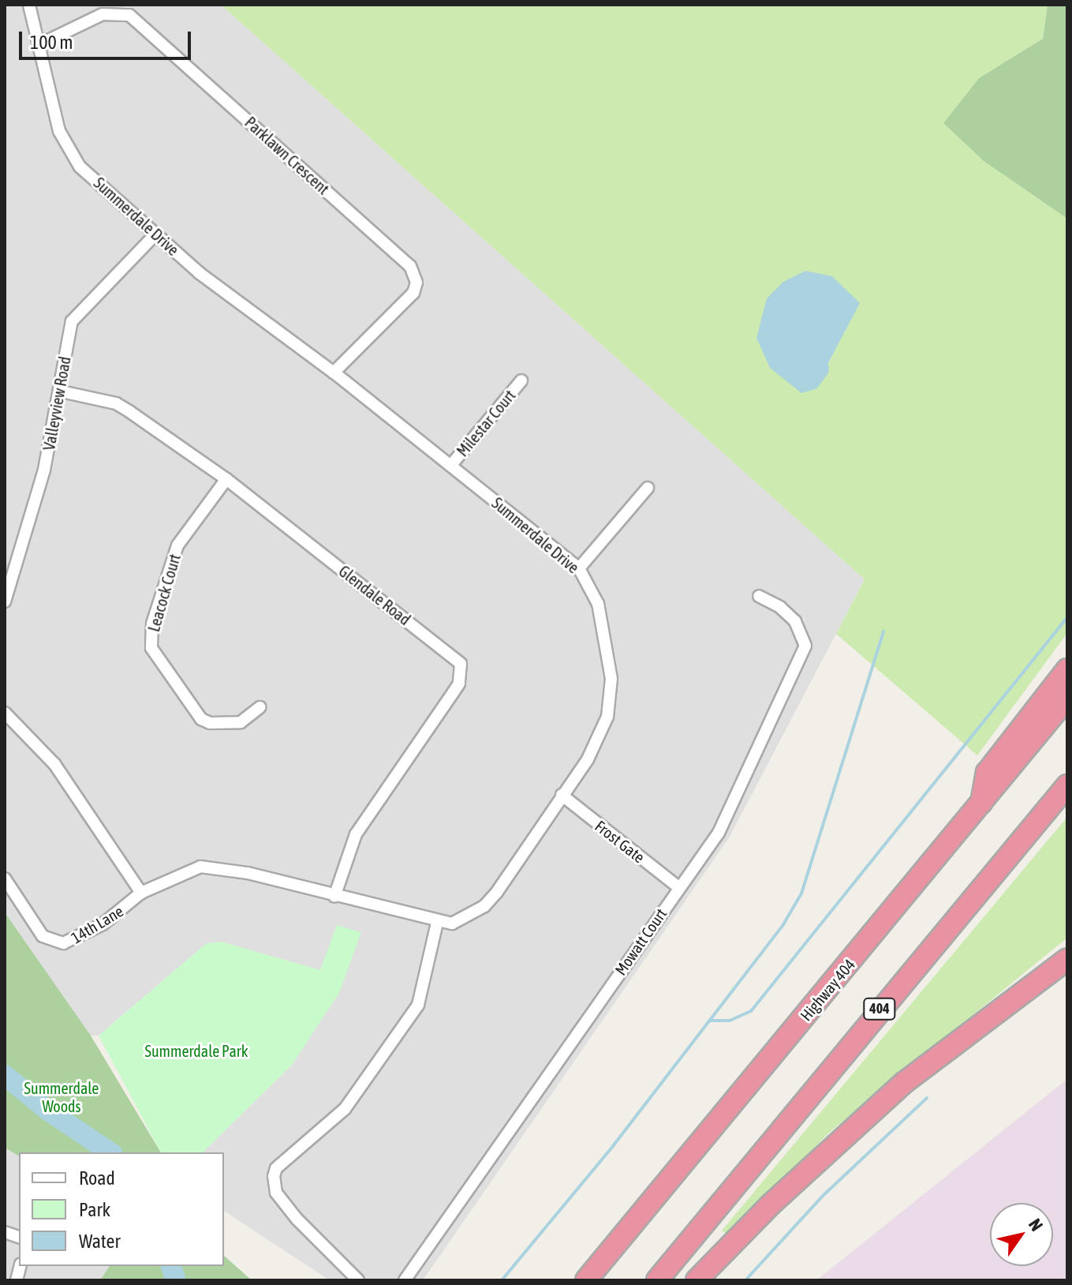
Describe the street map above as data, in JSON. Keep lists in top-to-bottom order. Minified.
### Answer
{"streets":{"highway":["Highway 404","404"],"street":["Parklawn Crescent","Summerdale Drive","Valleyview Road","Milestar Court","Leacock Court","Glendale Road","Frost Gate","14th Lane","Mowatt Court"]},"crossings":[["Parklawn Crescent","Summerdale Drive"],["Summerdale Drive","Valleyview Road"],["Summerdale Drive","Milestar Court"],["Summerdale Drive","Glendale Road"],["Summerdale Drive","Frost Gate"],["Summerdale Drive","14th Lane"],["Valleyview Road","Glendale Road"],["Leacock Court","Glendale Road"],["Frost Gate","Mowatt Court"]],"parks":["Summerdale Park","Summerdale Woods"],"legend":["Road","Park","Water"],"scale_bar":"100 m","north":"top right"}
